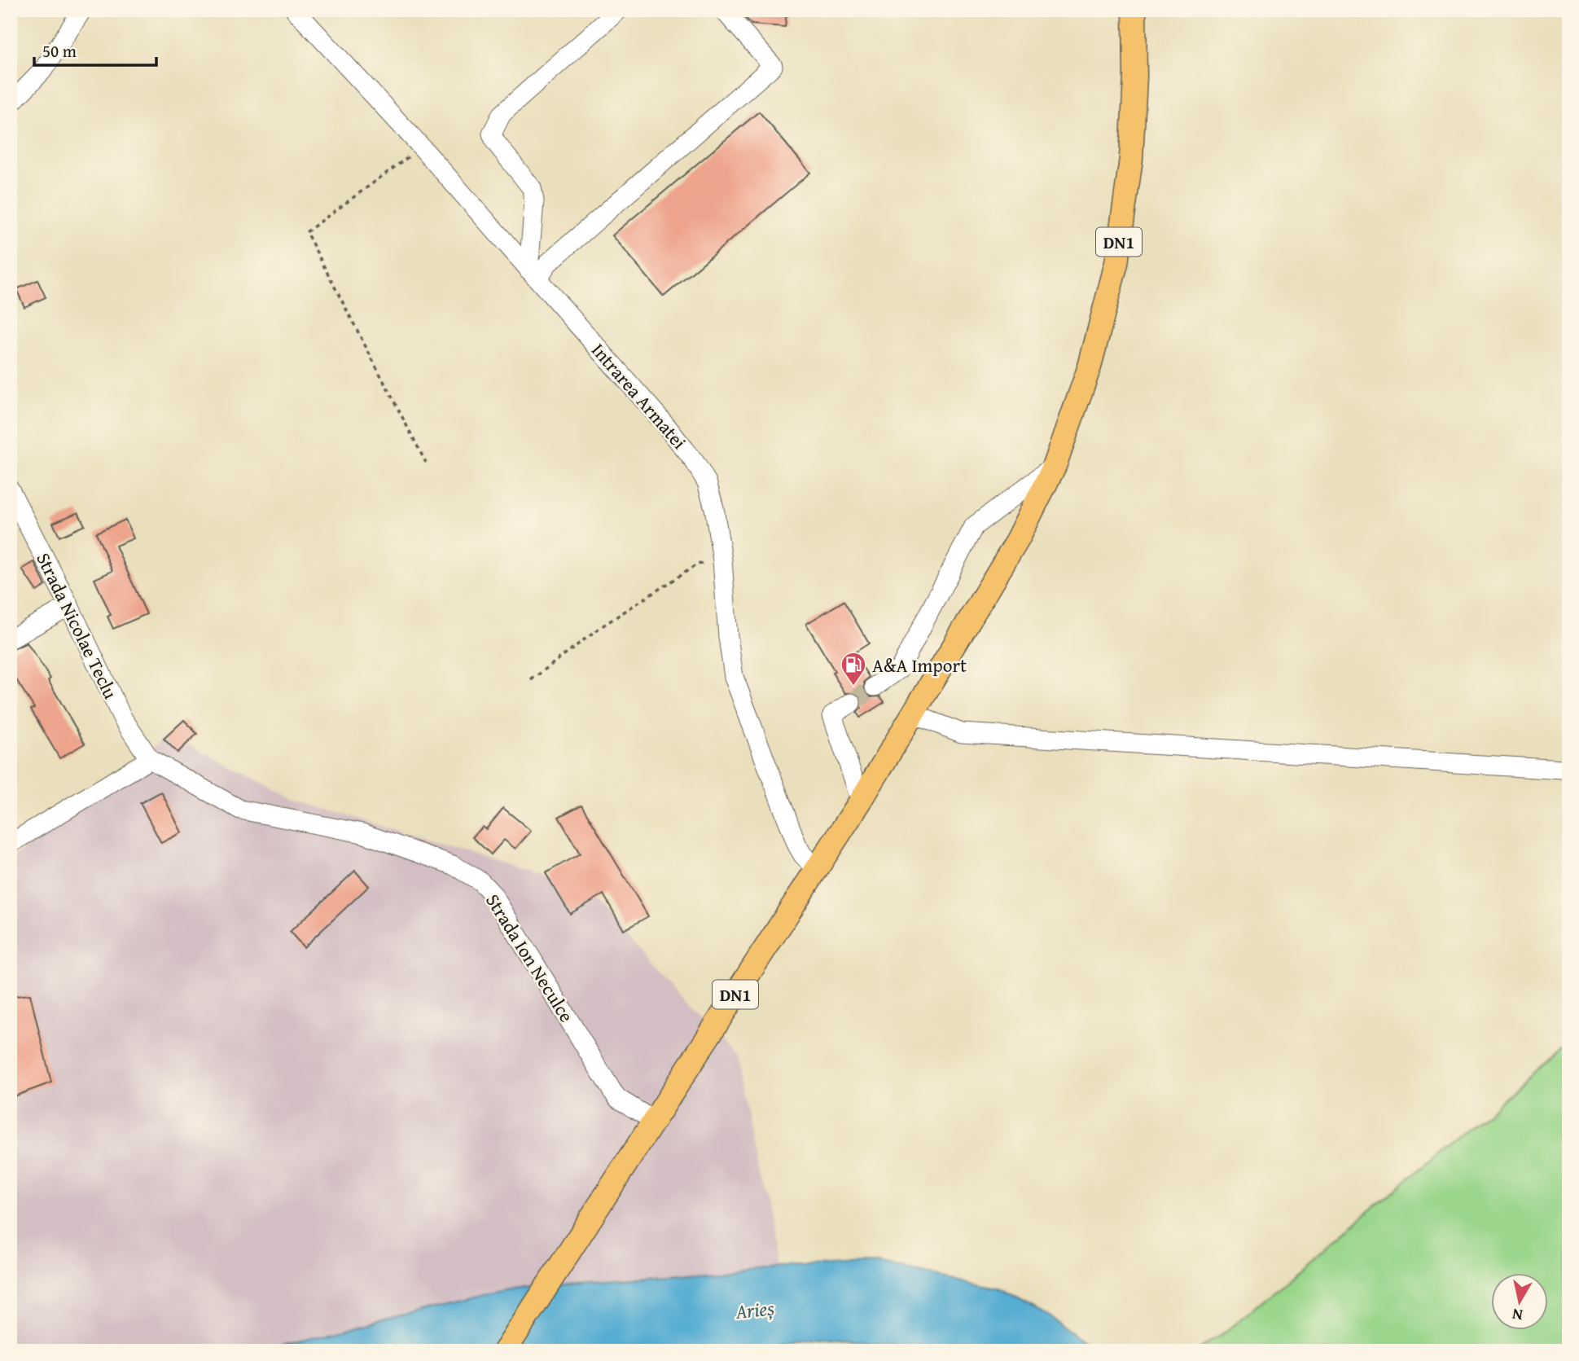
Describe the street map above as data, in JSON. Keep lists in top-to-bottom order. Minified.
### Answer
{"streets":{"main road":["DN1"],"street":["Intrarea Armatei","Strada Nicolae Teclu","Strada Ion Neculce"]},"crossings":[["DN1","Intrarea Armatei"],["DN1","Strada Ion Neculce"],["Strada Nicolae Teclu","Strada Ion Neculce"]],"water":["Arieș"],"places":{"fuel station":["A&A Import"]},"scale_bar":"50 m","north":"bottom"}
